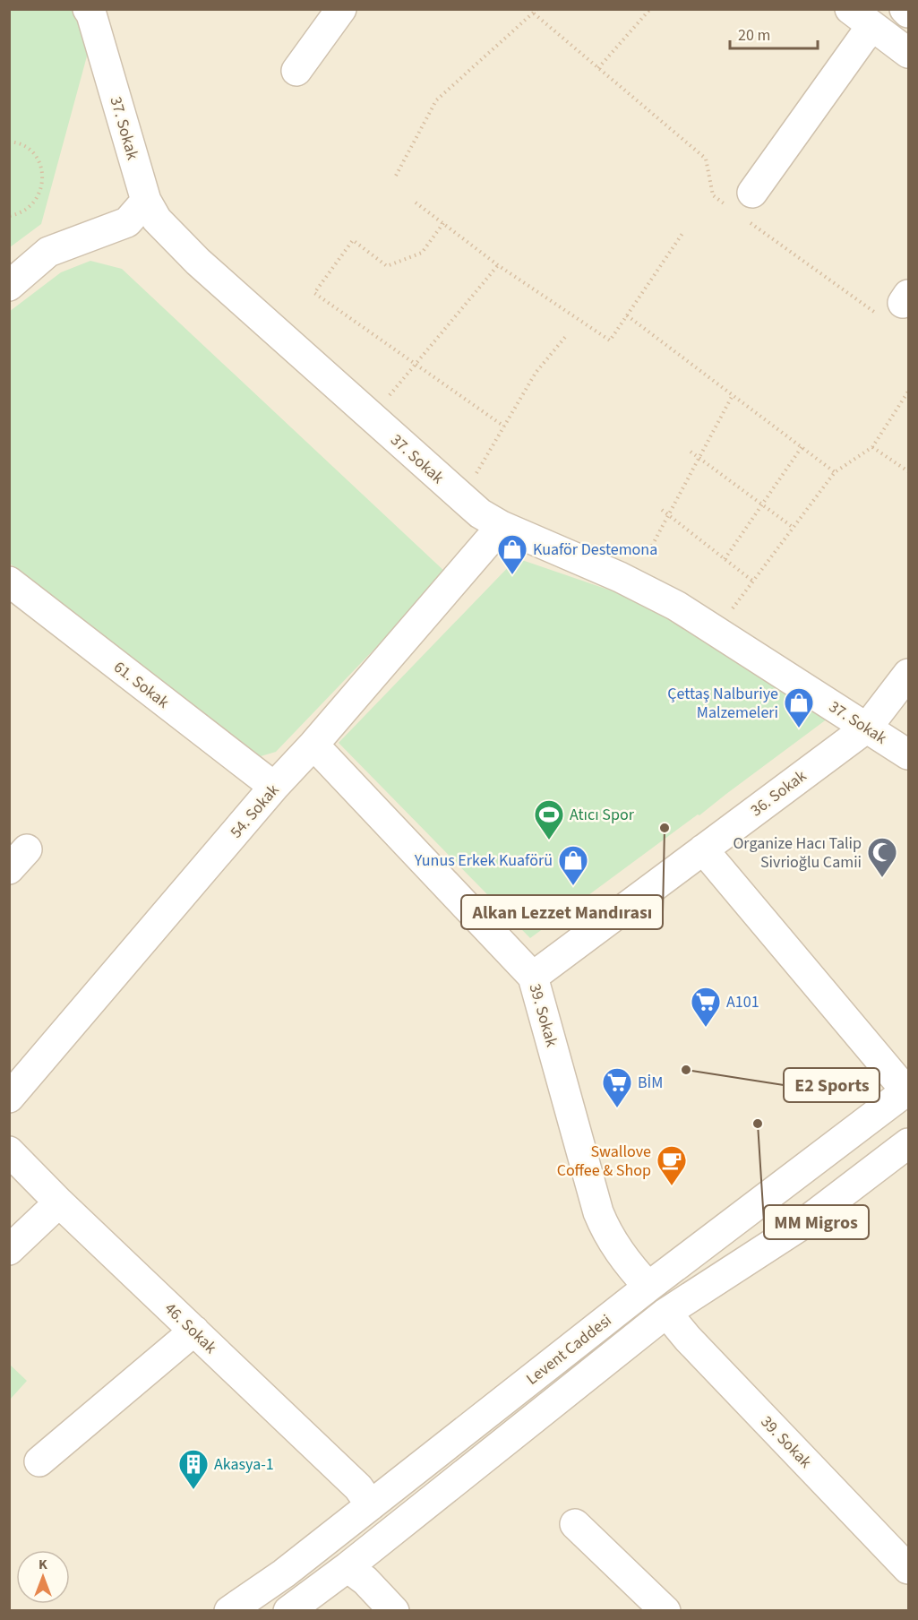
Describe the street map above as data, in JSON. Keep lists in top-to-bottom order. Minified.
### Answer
{"streets":{"street":["37. Sokak","61. Sokak","36. Sokak","54. Sokak","39. Sokak","46. Sokak","Levent Caddesi"]},"crossings":[["37. Sokak","36. Sokak"],["37. Sokak","54. Sokak"],["61. Sokak","54. Sokak"],["36. Sokak","39. Sokak"],["54. Sokak","39. Sokak"],["39. Sokak","Levent Caddesi"],["46. Sokak","Levent Caddesi"]],"places":{"shop":["Kuaför Destemona","Çettaş Nalburiye Malzemeleri","Yunus Erkek Kuaförü"],"other":["Alkan Lezzet Mandırası","E2 Sports","MM Migros"],"sports":["Atıcı Spor"],"mosque":["Organize Hacı Talip Sivrioğlu Camii"],"supermarket":["A101","BİM"],"cafe":["Swallove Coffee & Shop"],"building":["Akasya-1"]},"scale_bar":"20 m","north":"top"}
